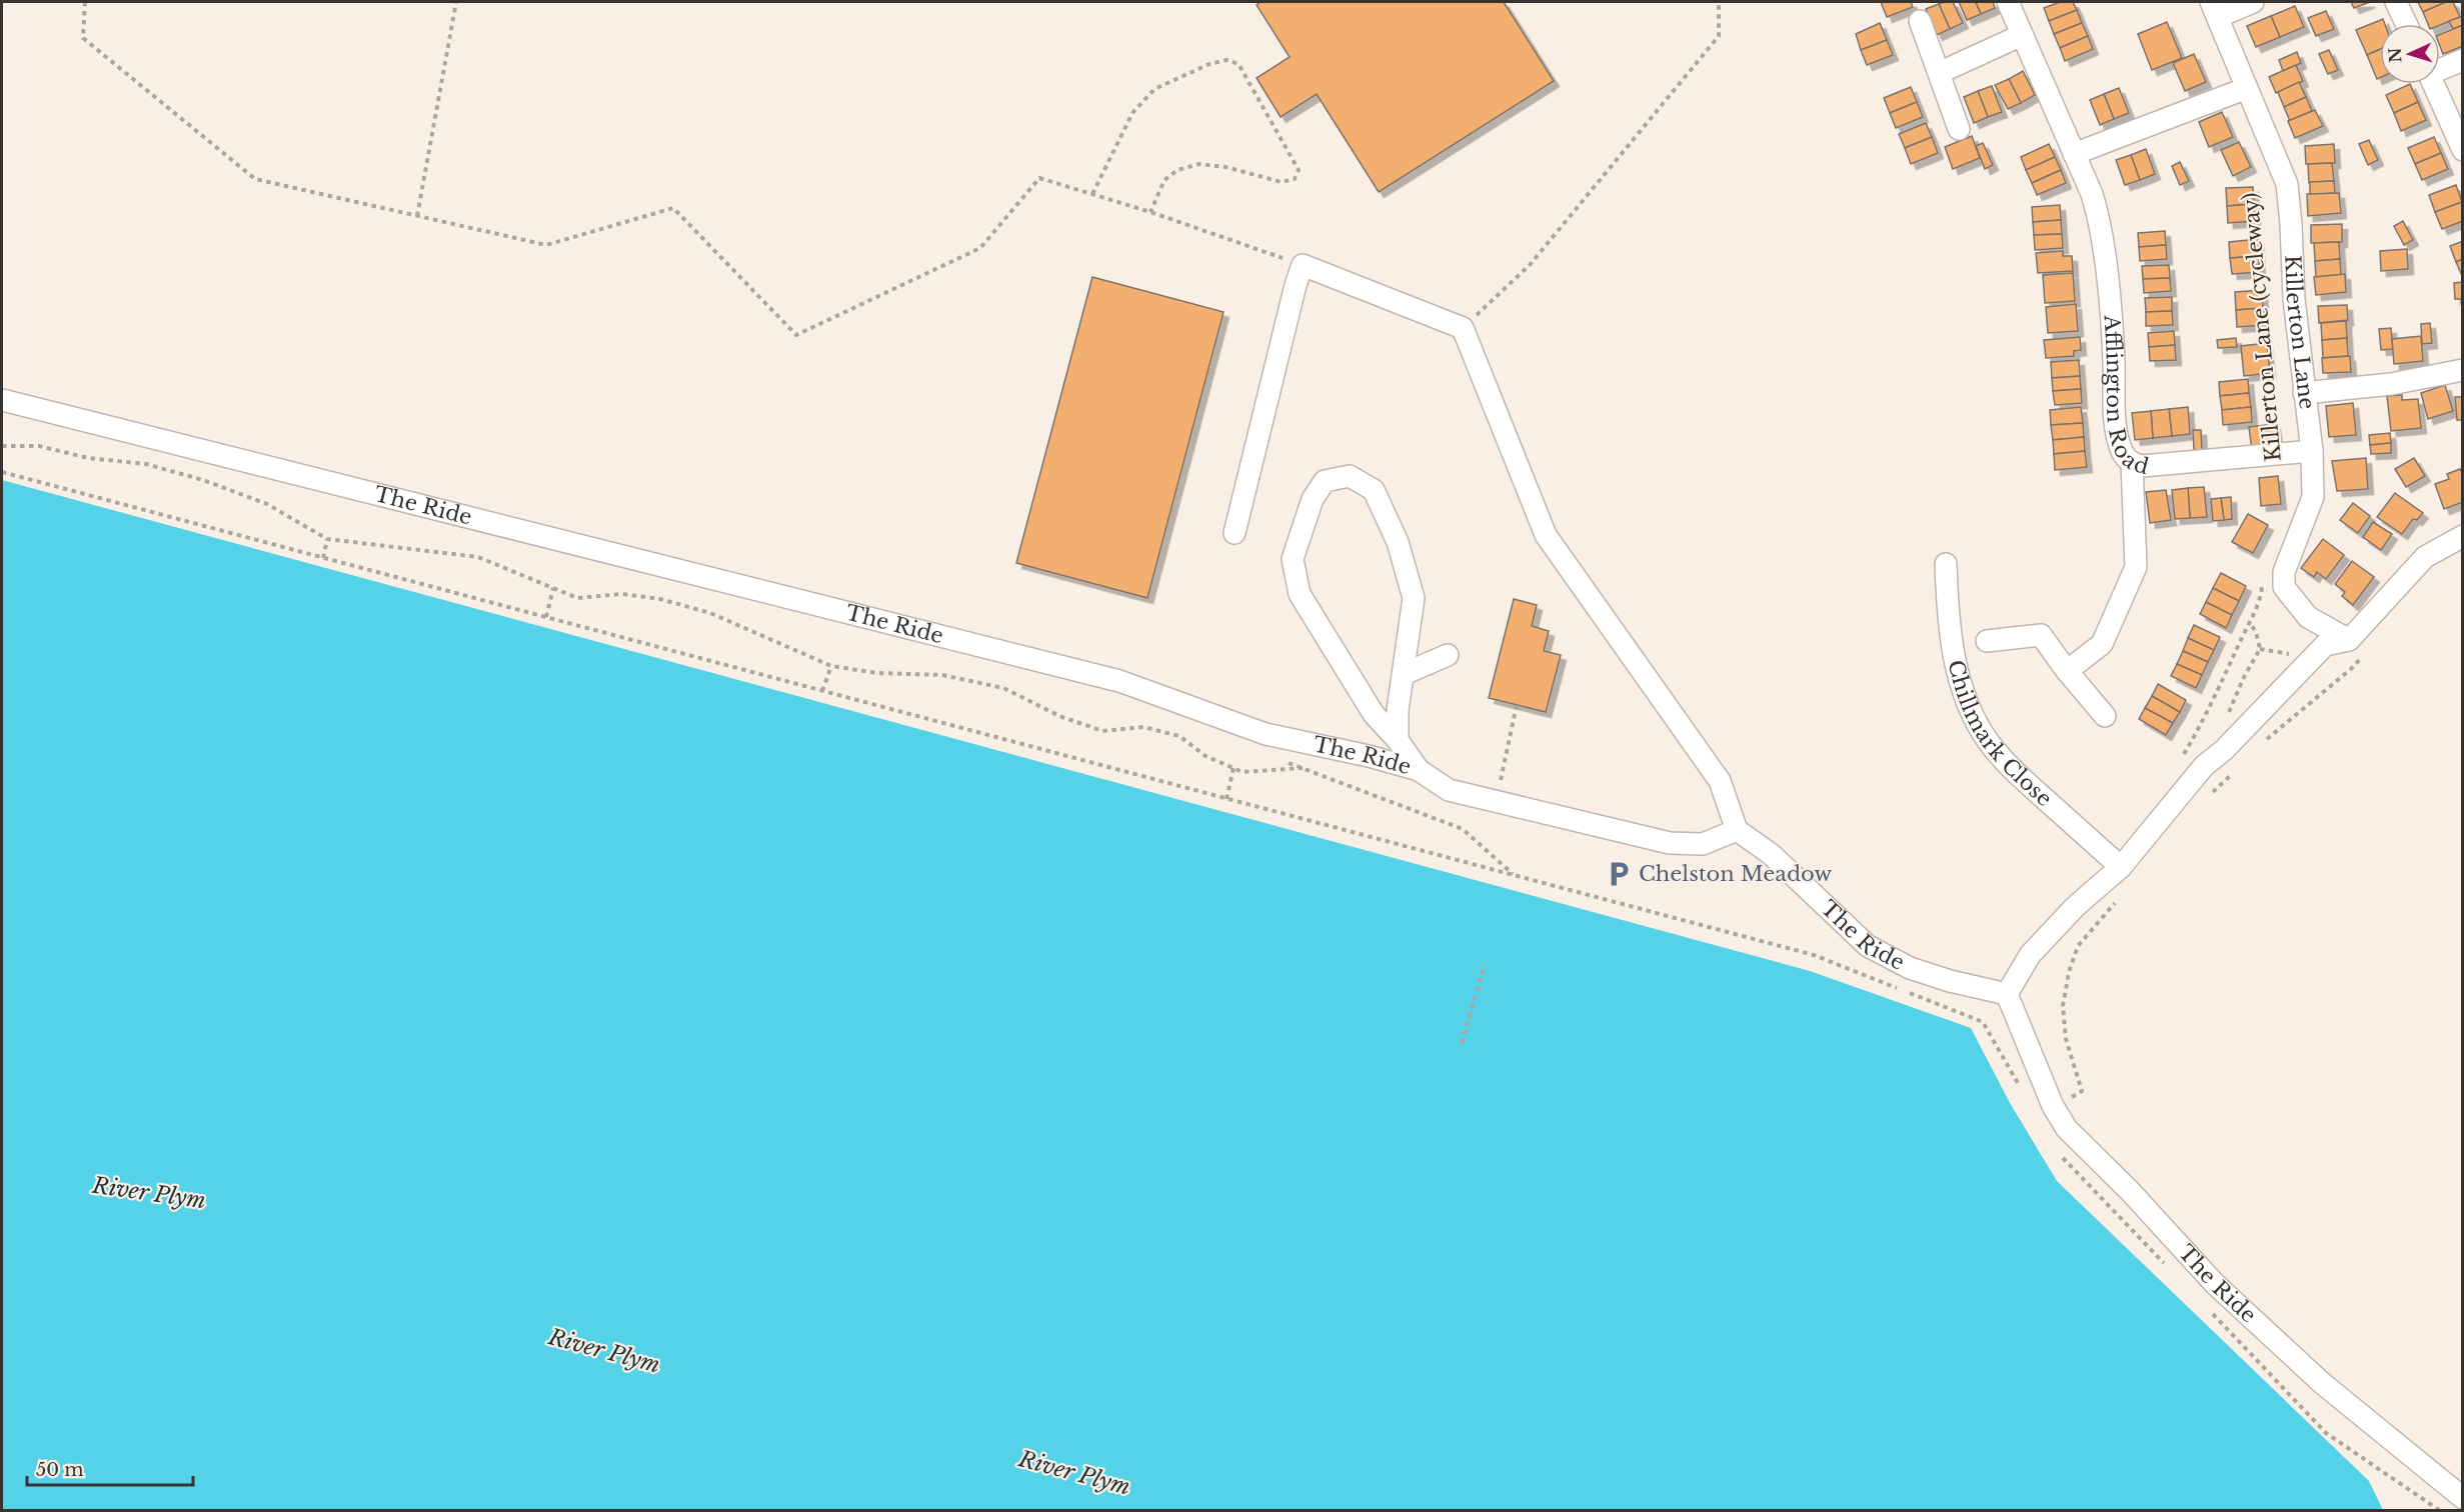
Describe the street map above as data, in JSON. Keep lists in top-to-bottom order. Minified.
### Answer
{"streets":{"street":["Killerton Lane","Afflington Road","The Ride","Chillmark Close"]},"crossings":[["Killerton Lane","Afflington Road"]],"water":["River Plym"],"places":{"parking":["Chelston Meadow"]},"scale_bar":"50 m","north":"left"}
